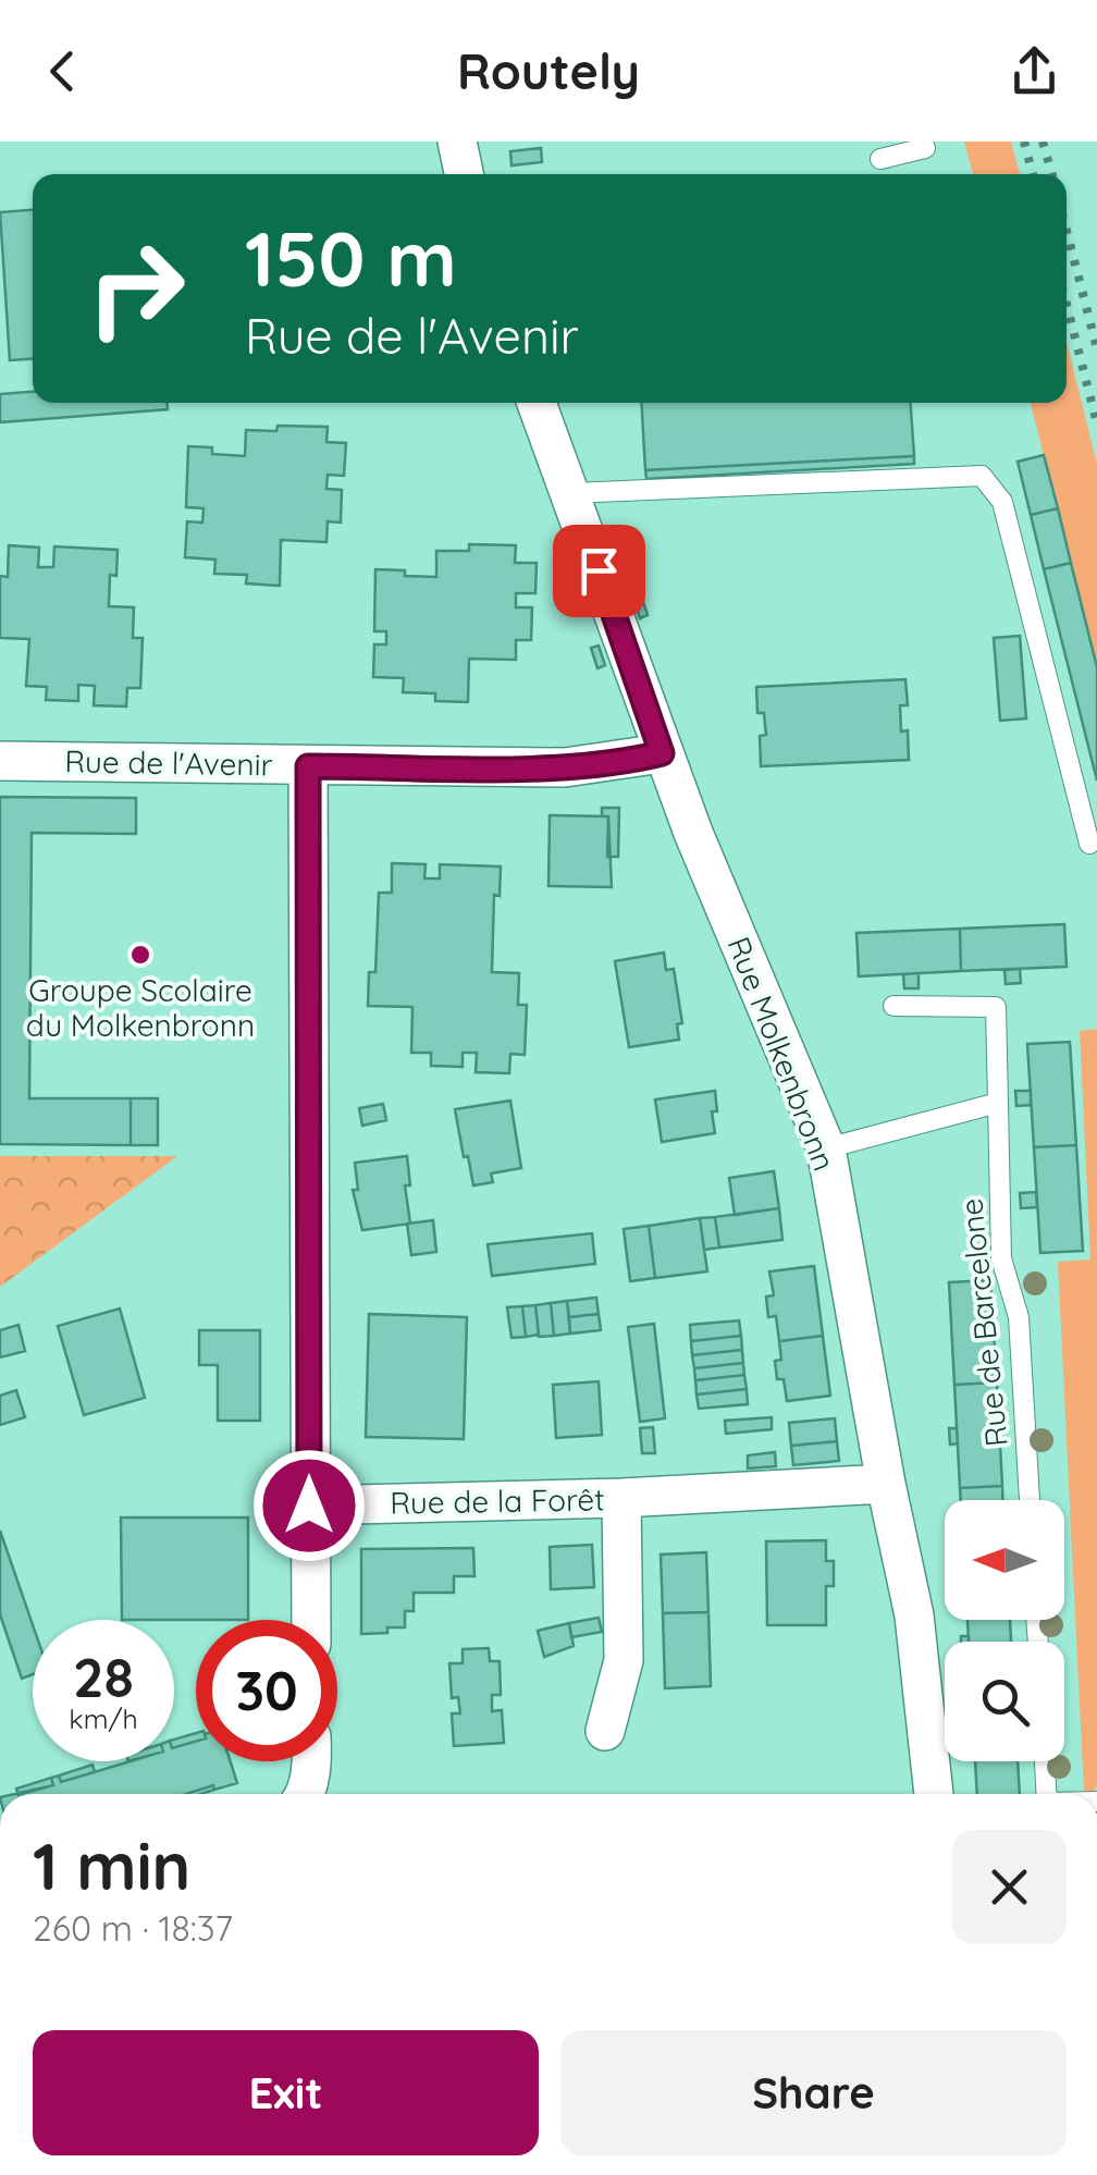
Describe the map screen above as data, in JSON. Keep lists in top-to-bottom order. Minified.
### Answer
{"streets":{"street":["Rue de l'Avenir","Rue Molkenbronn","Rue de la Forêt"],"lane":["Rue de Barcelone"]},"crossings":[["Rue de l'Avenir","Rue Molkenbronn"],["Rue Molkenbronn","Rue de la Forêt"]],"places":["Groupe Scolaire du Molkenbronn"],"north":"left","page":{"header":"Routely","turn":["150 m","Rue de l'Avenir"],"speed":"28 km/h","limit":"30","heading":["1 min","260 m · 18:37"],"buttons":["Exit","Share"]}}
